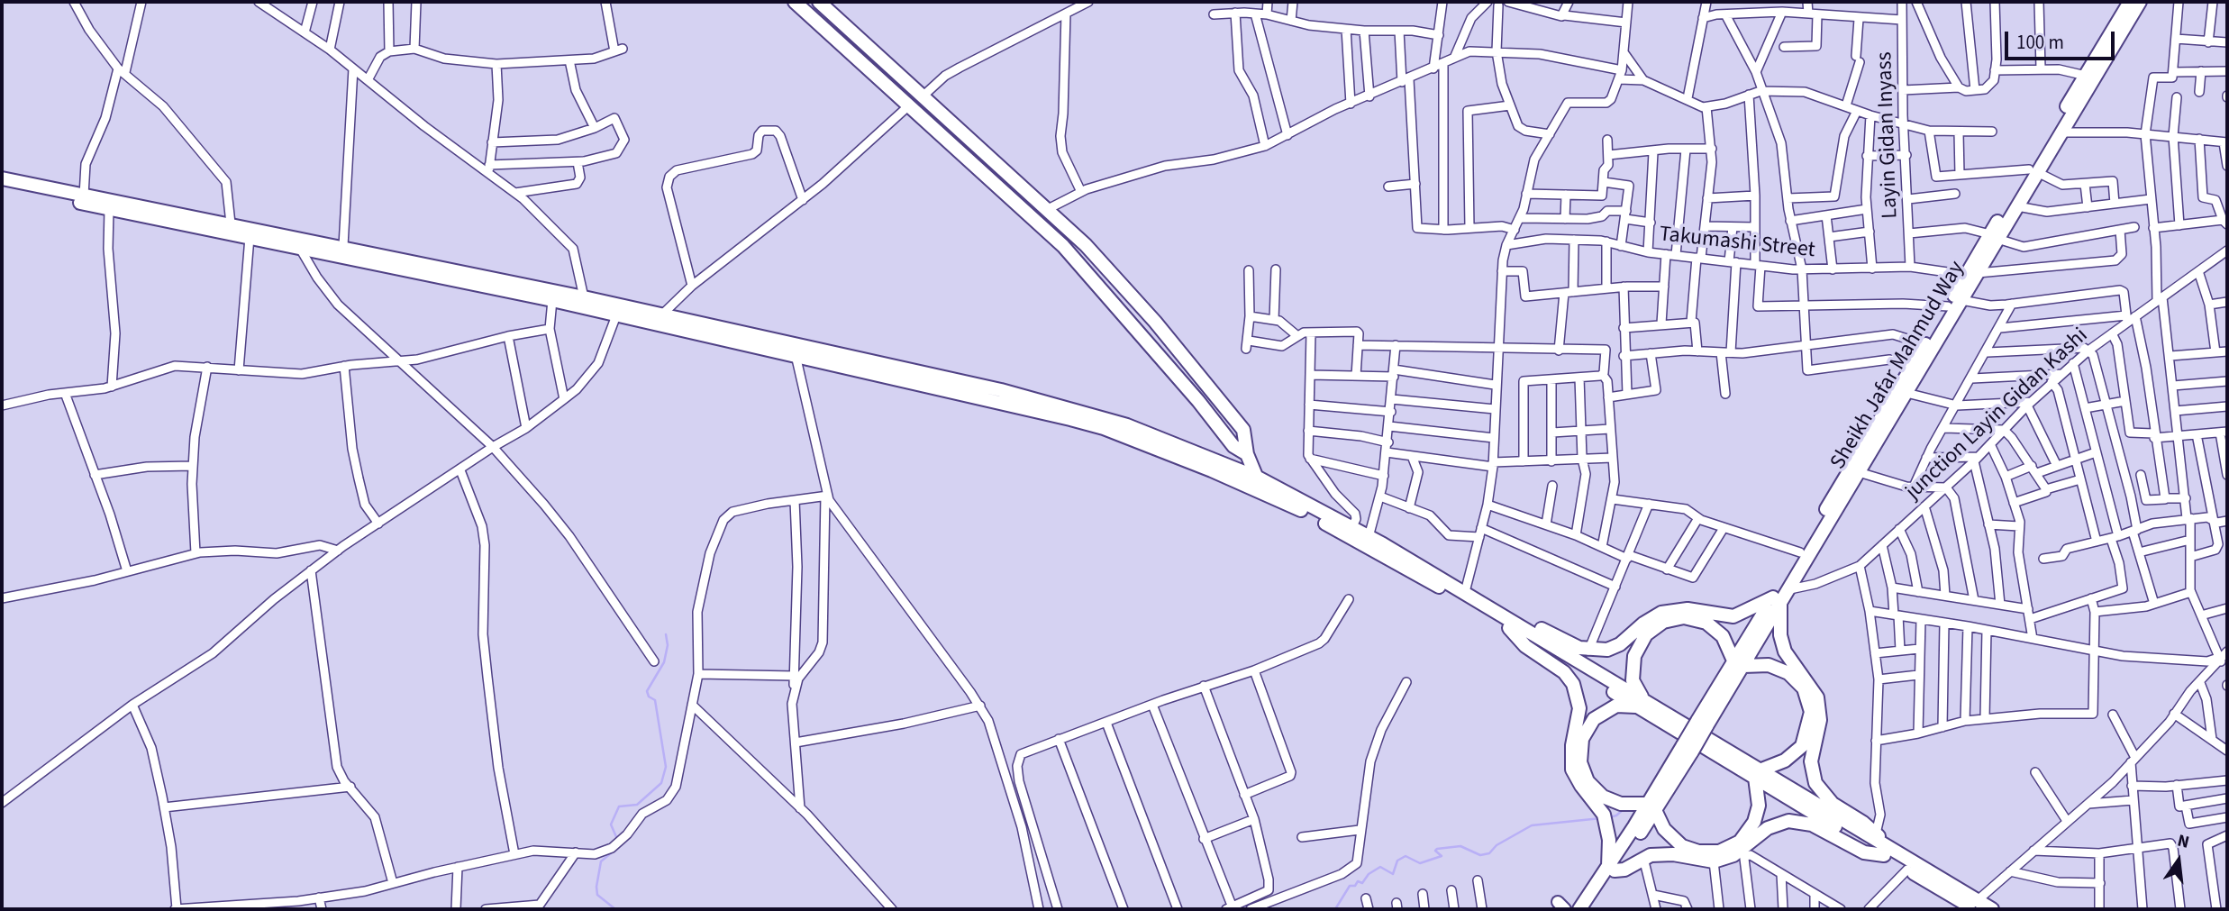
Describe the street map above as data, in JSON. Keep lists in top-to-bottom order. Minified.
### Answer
{"streets":{"main road":["Sheikh Jafar Mahmud Way"],"street":["Layin Gidan Inyass","Takumashi Street","junction Layin Gidan Kashi"]},"crossings":[["Layin Gidan Inyass","Takumashi Street"],["Takumashi Street","Sheikh Jafar Mahmud Way"],["Sheikh Jafar Mahmud Way","junction Layin Gidan Kashi"]],"scale_bar":"100 m","north":"top"}
